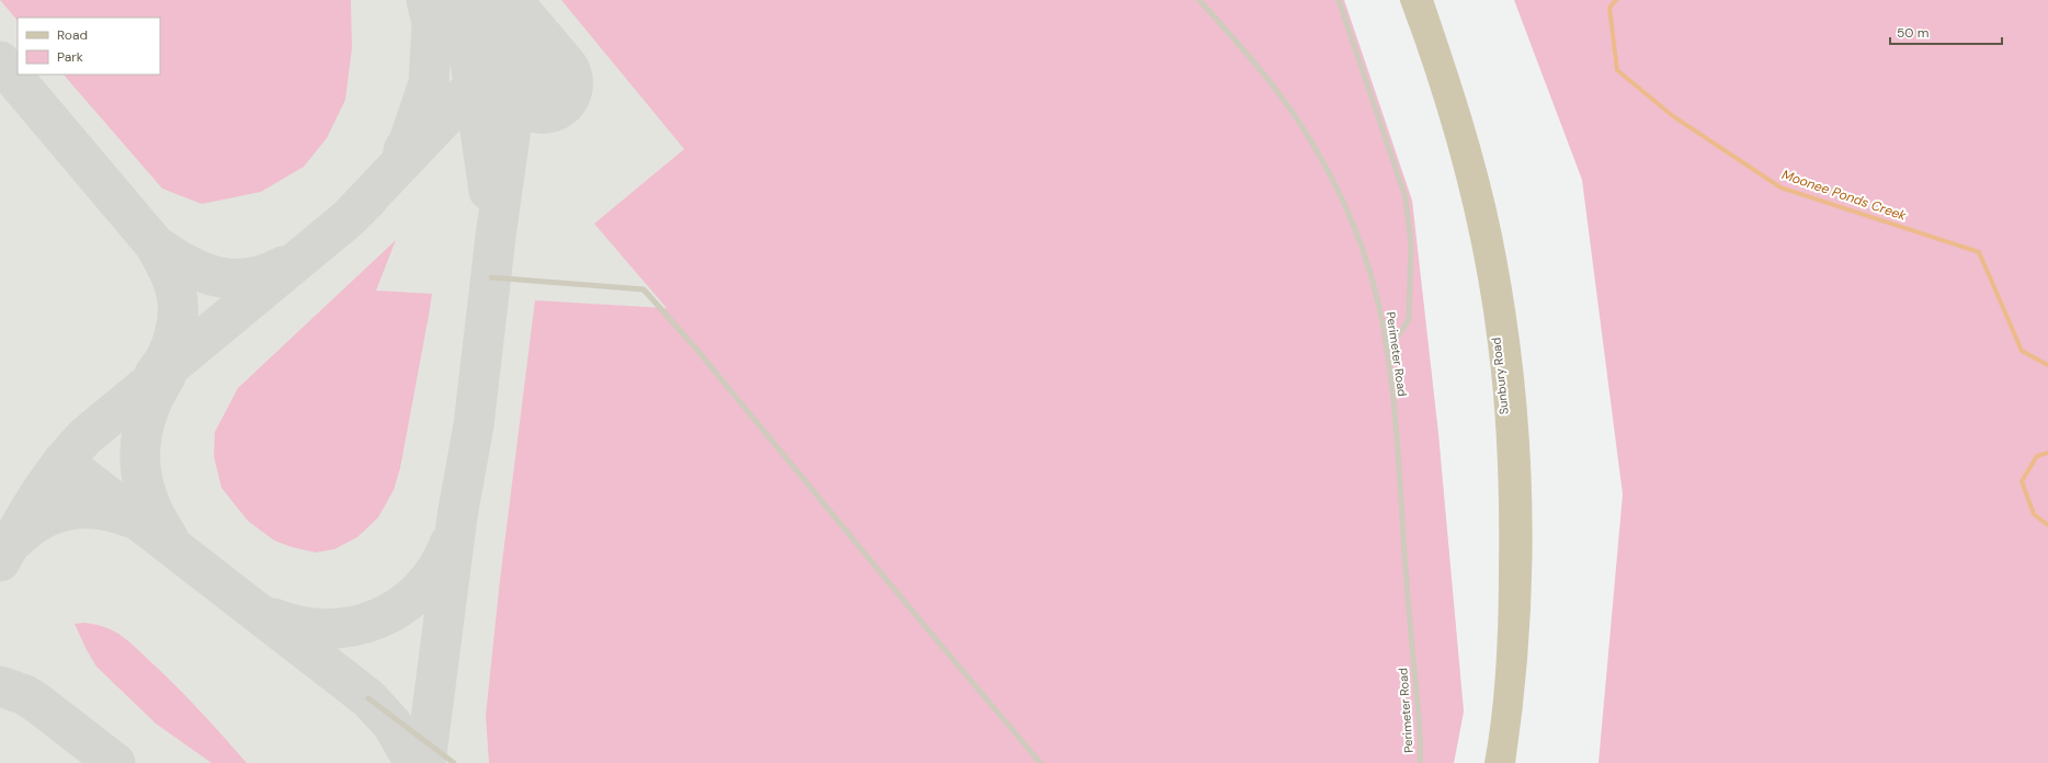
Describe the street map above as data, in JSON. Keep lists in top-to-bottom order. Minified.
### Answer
{"streets":{"main road":["Sunbury Road"],"lane":["Perimeter Road"]},"water":["Moonee Ponds Creek"],"legend":["Road","Park"],"scale_bar":"50 m"}
